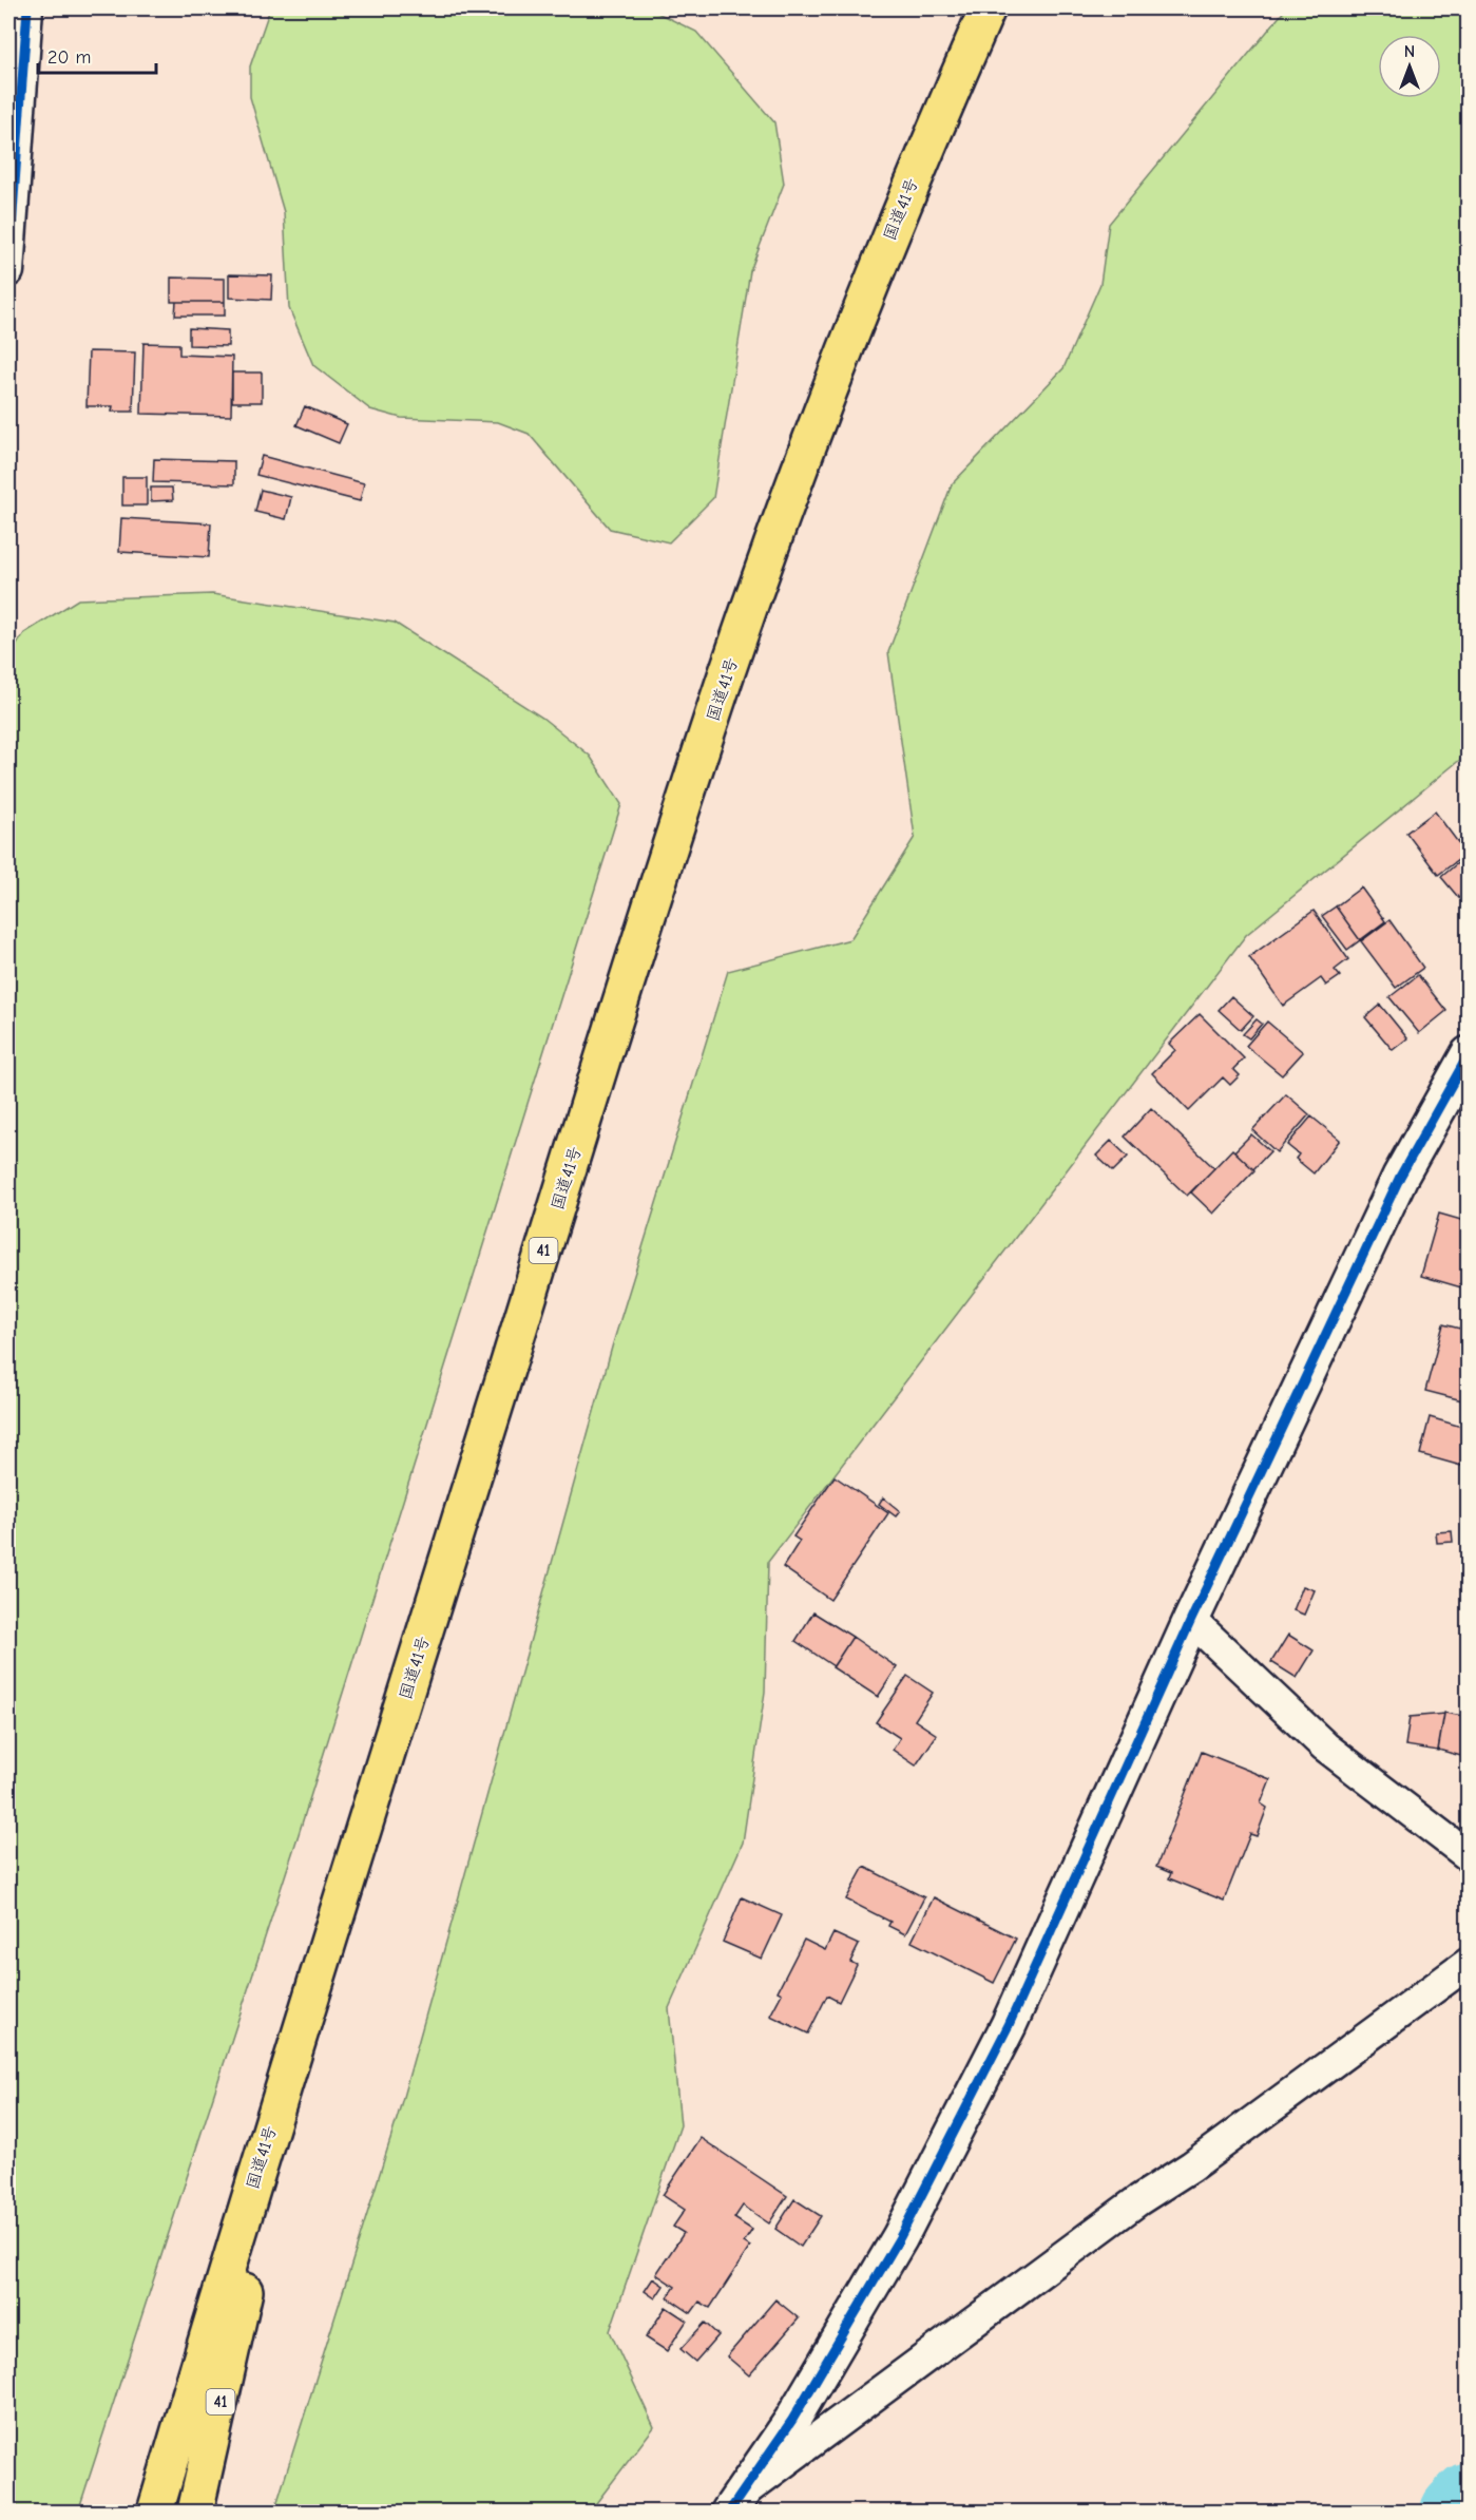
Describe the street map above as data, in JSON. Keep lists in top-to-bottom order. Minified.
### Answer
{"streets":{"highway":["国道41号","41"]},"crossings":[["国道41号","41"]],"scale_bar":"20 m","north":"top"}
